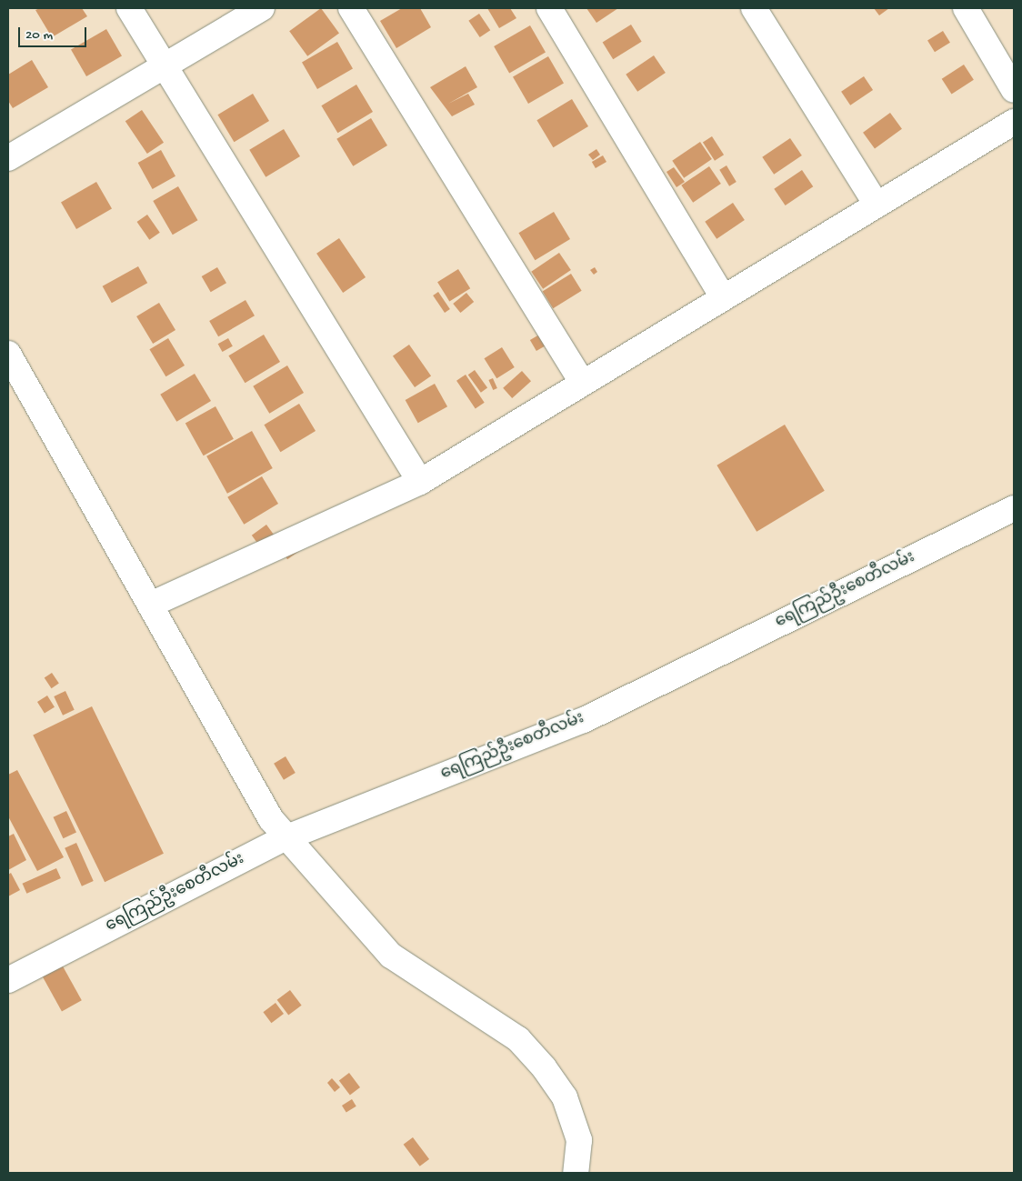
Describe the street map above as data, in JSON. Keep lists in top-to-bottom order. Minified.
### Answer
{"streets":{"street":["ရေကြည်ဦးစေတီလမ်း"]},"scale_bar":"20 m"}
